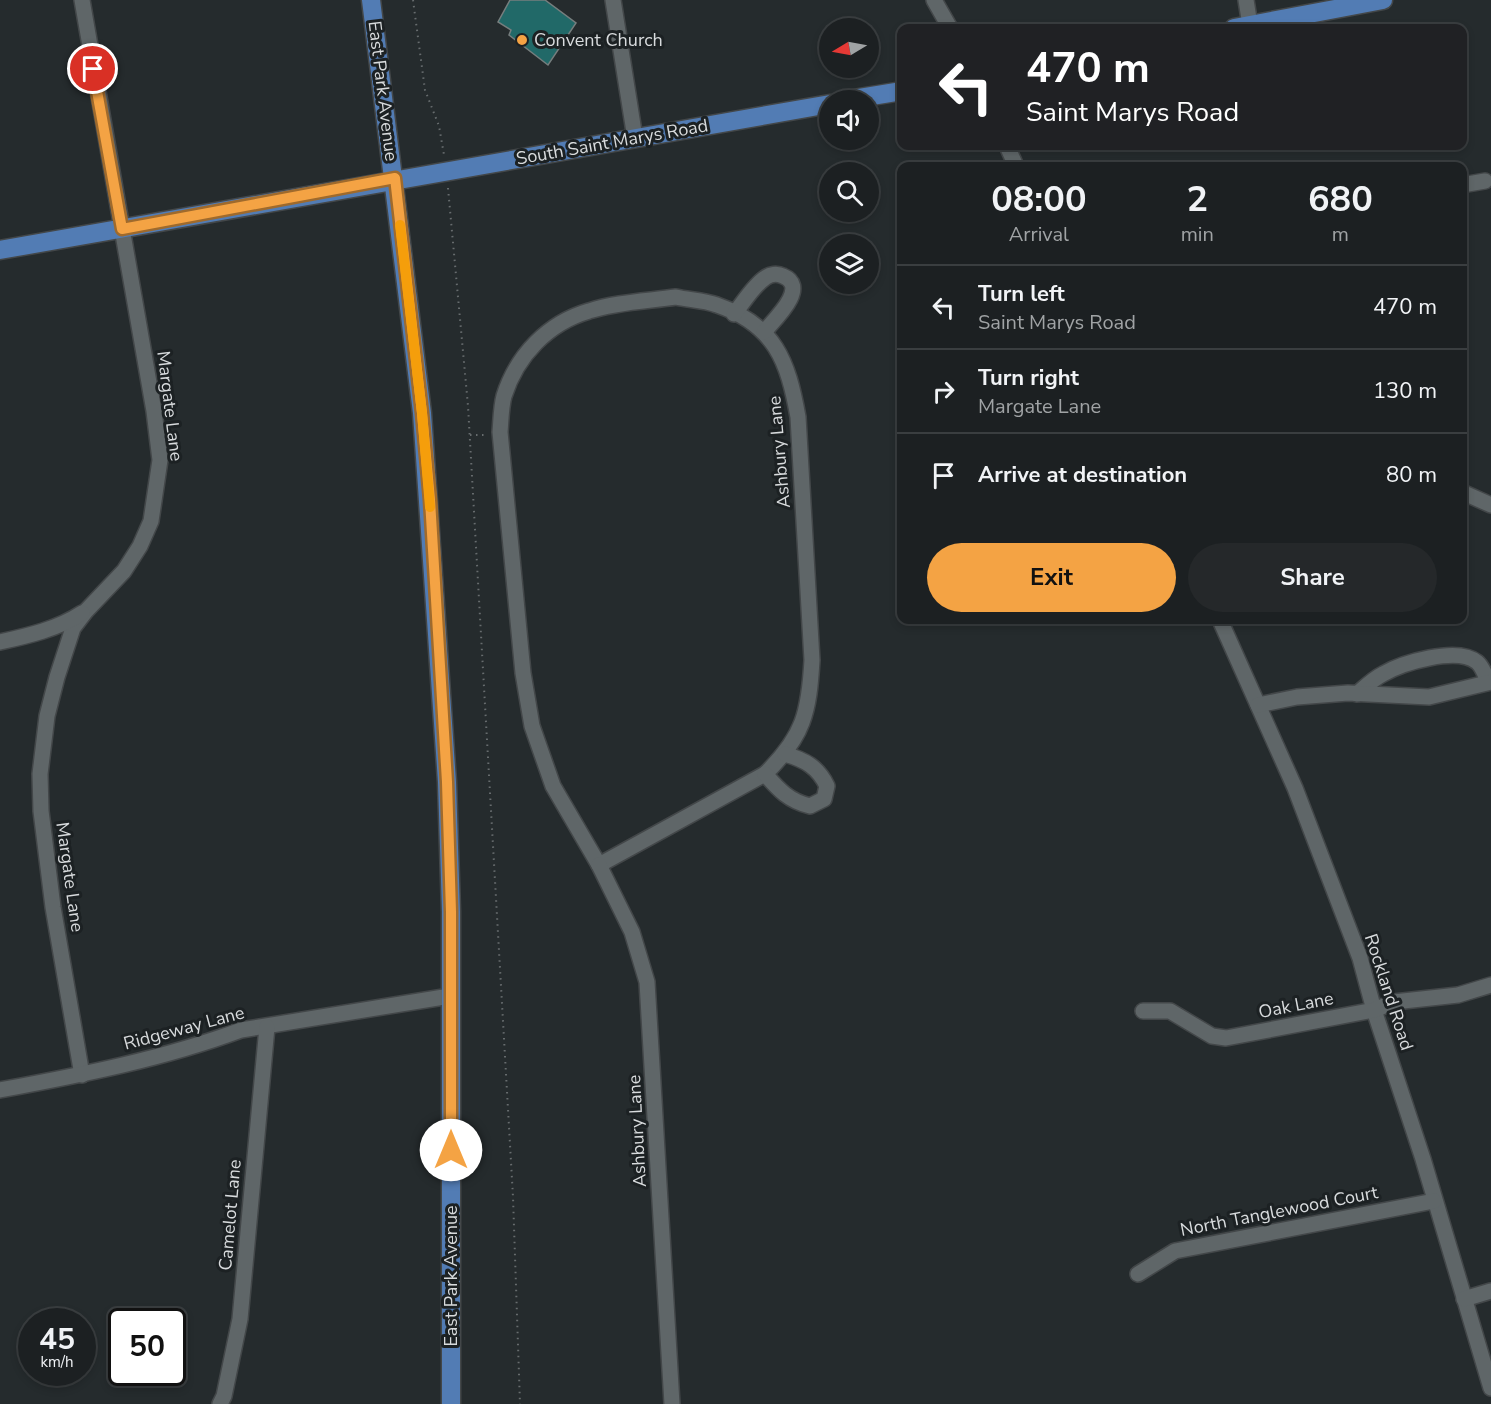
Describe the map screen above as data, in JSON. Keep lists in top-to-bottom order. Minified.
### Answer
{"streets":{"main road":["East Park Avenue","South Saint Marys Road"],"street":["Margate Lane","Ashbury Lane","Rockland Road","Oak Lane","Ridgeway Lane","North Tanglewood Court","Camelot Lane"]},"crossings":[["East Park Avenue","South Saint Marys Road"],["East Park Avenue","Ridgeway Lane"],["South Saint Marys Road","Margate Lane"],["Margate Lane","Ridgeway Lane"],["Rockland Road","Oak Lane"],["Rockland Road","North Tanglewood Court"],["Ridgeway Lane","Camelot Lane"]],"places":["Convent Church"],"north":"left","page":{"turn":["470 m","Saint Marys Road"],"eta":["08:00","Arrival","2","min","680","m"],"list":[{"name":"Turn left","note":"Saint Marys Road","value":"470 m"},{"name":"Turn right","note":"Margate Lane","value":"130 m"},{"name":"Arrive at destination","value":"80 m"}],"buttons":["Exit","Share"],"speed":"45 km/h","limit":"50"}}
